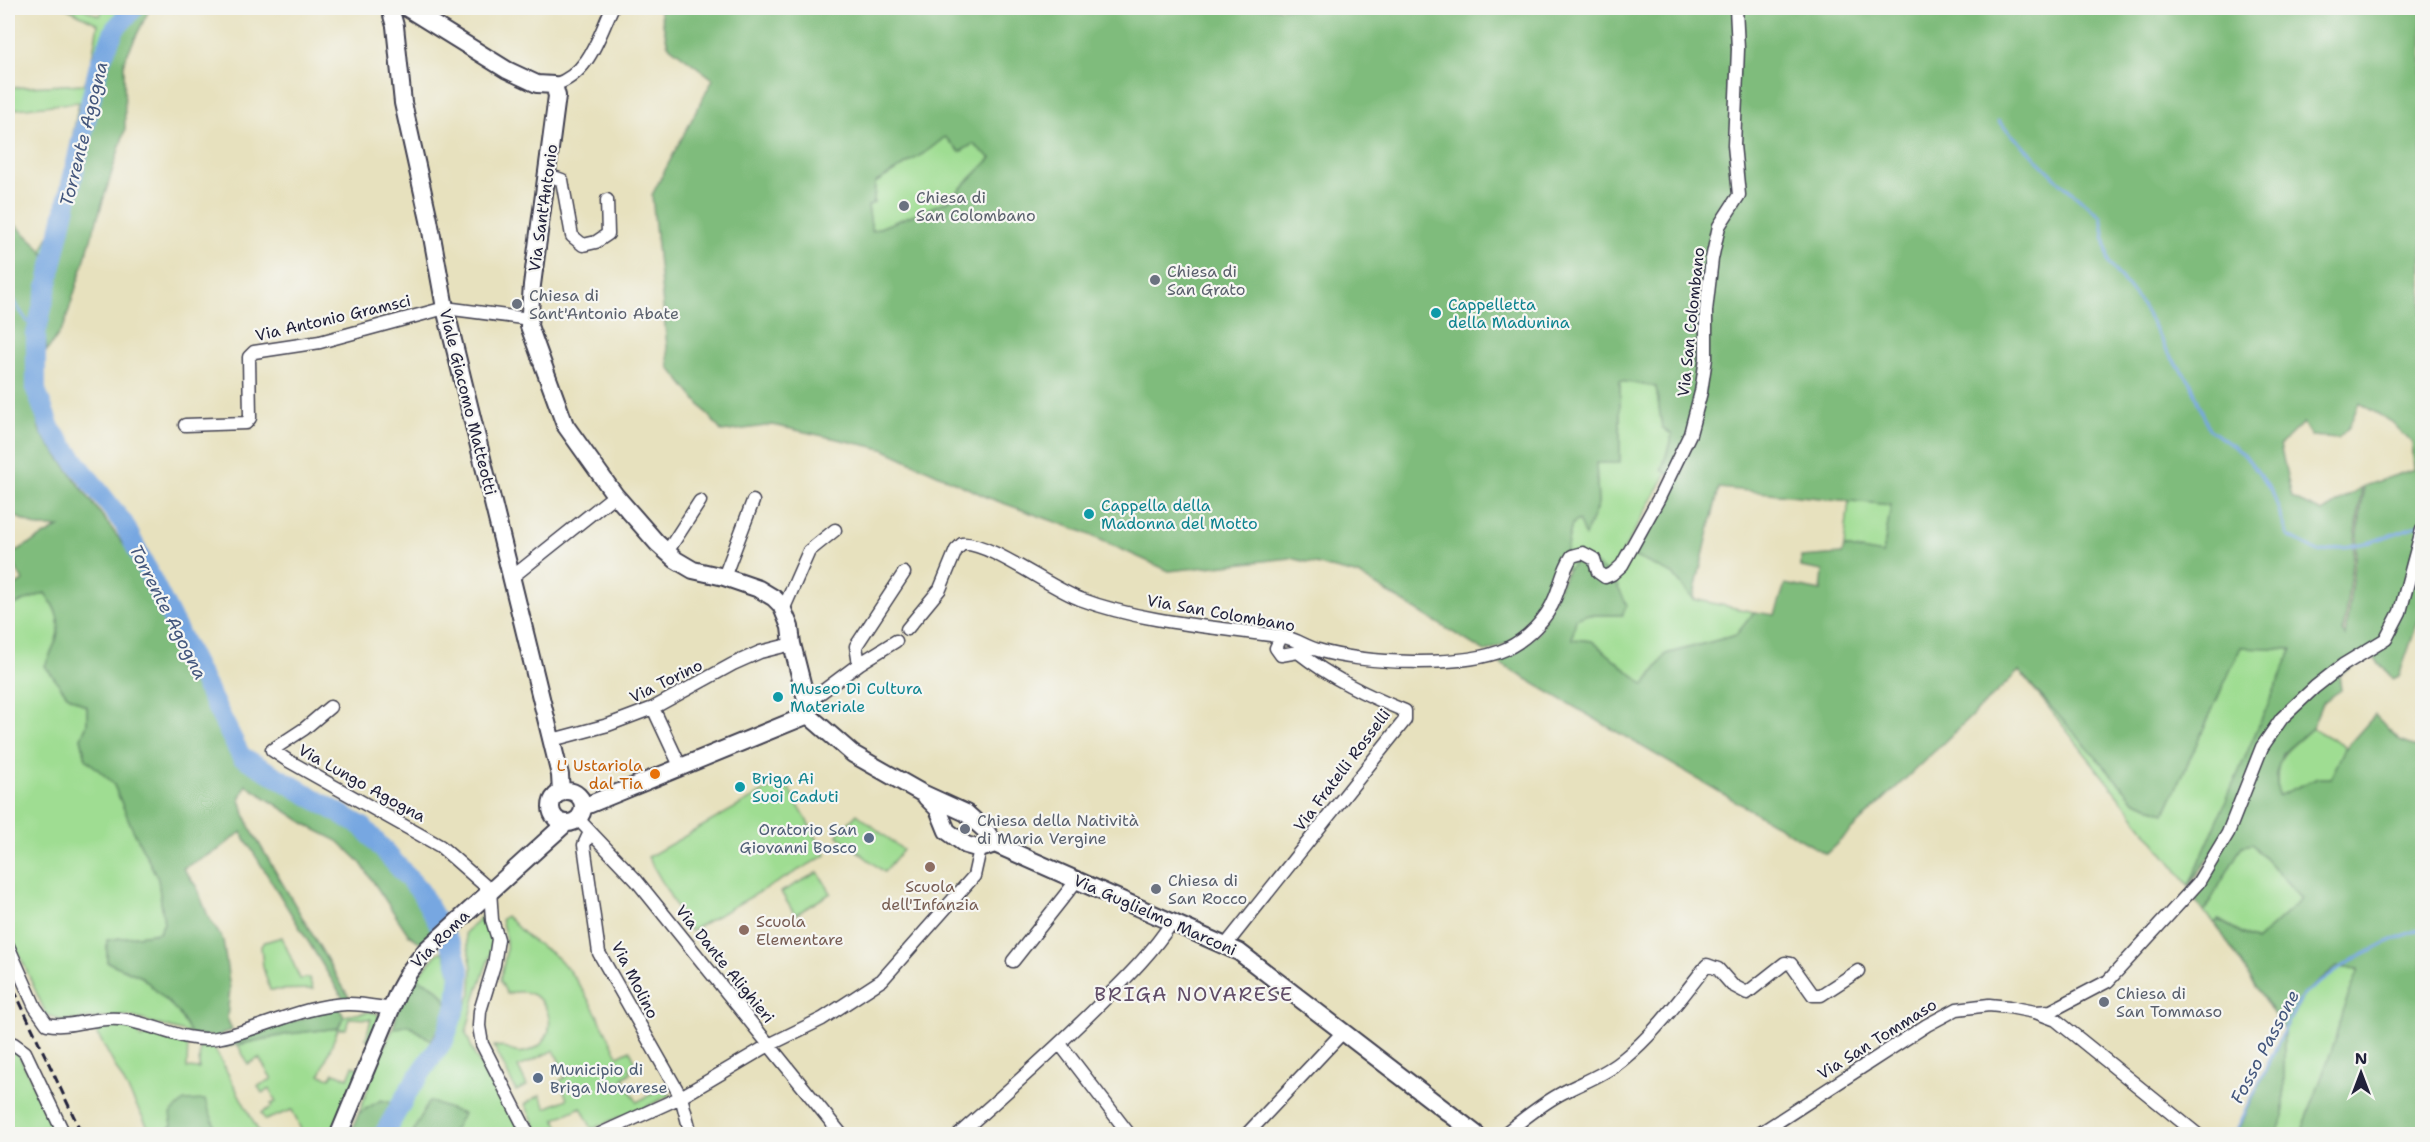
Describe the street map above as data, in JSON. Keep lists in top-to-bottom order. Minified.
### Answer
{"streets":{"street":["Via Sant'Antonio","Via Antonio Gramsci","Via San Colombano","Viale Giacomo Matteotti","Via Torino","Via Fratelli Rosselli","Via Lungo Agogna","Via Guglielmo Marconi","Via Roma","Via Dante Alighieri","Via Molino","Via San Tommaso"]},"crossings":[["Via Antonio Gramsci","Viale Giacomo Matteotti"],["Via San Colombano","Via Fratelli Rosselli"],["Viale Giacomo Matteotti","Via Torino"],["Viale Giacomo Matteotti","Via Roma"],["Viale Giacomo Matteotti","Via Dante Alighieri"],["Via Fratelli Rosselli","Via Guglielmo Marconi"],["Via Lungo Agogna","Via Roma"],["Via Guglielmo Marconi","Via Roma"],["Via Roma","Via Dante Alighieri"],["Via Dante Alighieri","Via Molino"]],"districts":["BRIGA NOVARESE"],"water":["Torrente Agogna","Fosso Passone"],"places":["Chiesa di San Colombano","Chiesa di San Grato","Chiesa di Sant'Antonio Abate","Cappelletta della Madunina","Cappella della Madonna del Motto","Museo Di Cultura Materiale","L' Ustariola dal Tia","Briga Ai Suoi Caduti","Chiesa della Natività di Maria Vergine","Oratorio San Giovanni Bosco","Scuola dell'Infanzia","Chiesa di San Rocco","Scuola Elementare","Chiesa di San Tommaso","Municipio di Briga Novarese"],"north":"top"}
